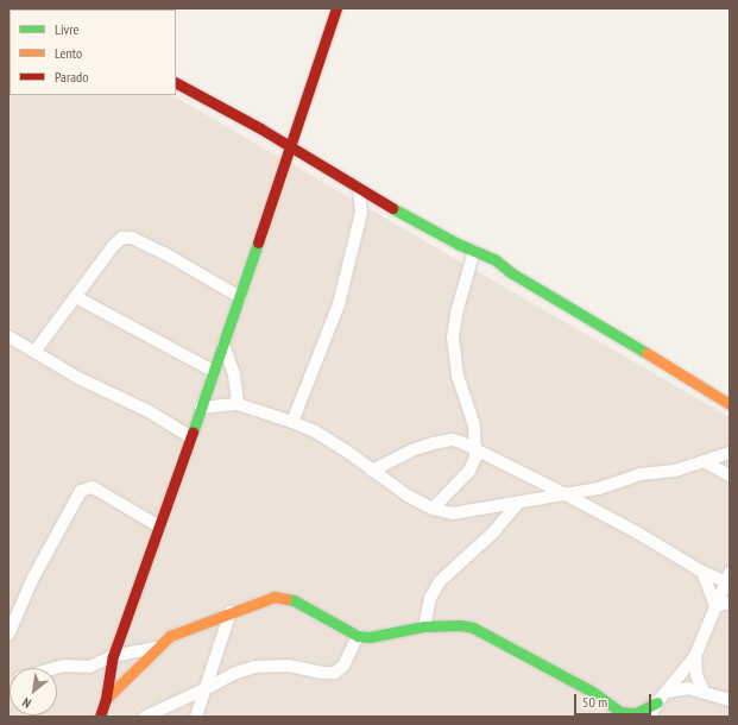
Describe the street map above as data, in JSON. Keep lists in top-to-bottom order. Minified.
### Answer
{"legend":["Livre","Lento","Parado"],"scale_bar":"50 m","north":"bottom left"}
